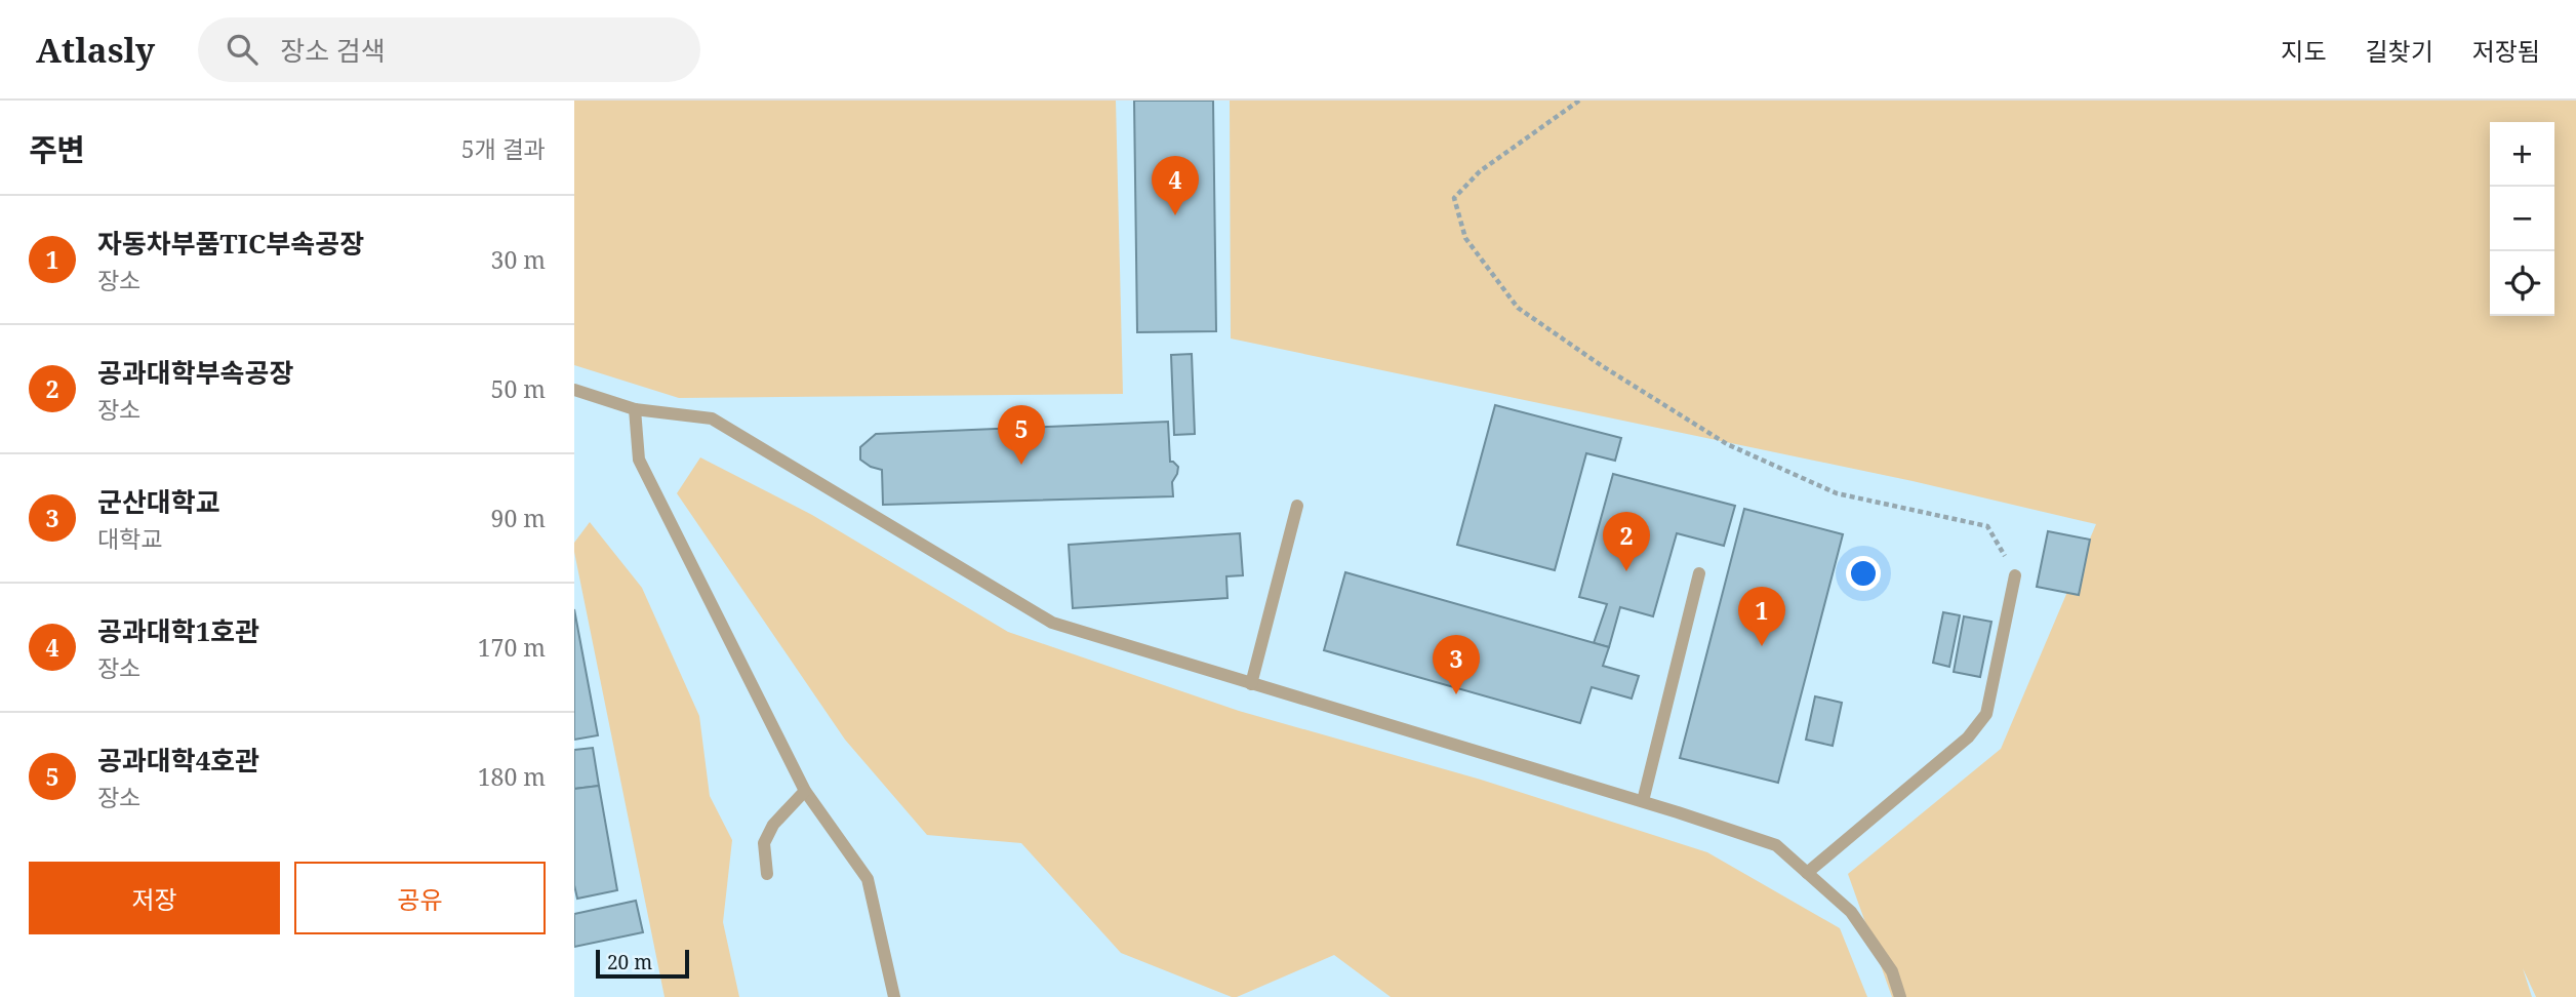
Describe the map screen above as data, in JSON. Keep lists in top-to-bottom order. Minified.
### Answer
{"scale_bar":"20 m","page":{"header":"Atlasly","search":"장소 검색","nav":["지도","길찾기","저장됨"],"heading":["주변","5개 결과"],"map_buttons":["+","−"],"pins":["4","5","2","1","3"],"list":[{"mark":"1","name":"자동차부품TIC부속공장","note":"장소","value":"30 m"},{"mark":"2","name":"공과대학부속공장","note":"장소","value":"50 m"},{"mark":"3","name":"군산대학교","note":"대학교","value":"90 m"},{"mark":"4","name":"공과대학1호관","note":"장소","value":"170 m"},{"mark":"5","name":"공과대학4호관","note":"장소","value":"180 m"}],"buttons":["저장","공유"],"scale":"20 m"}}
